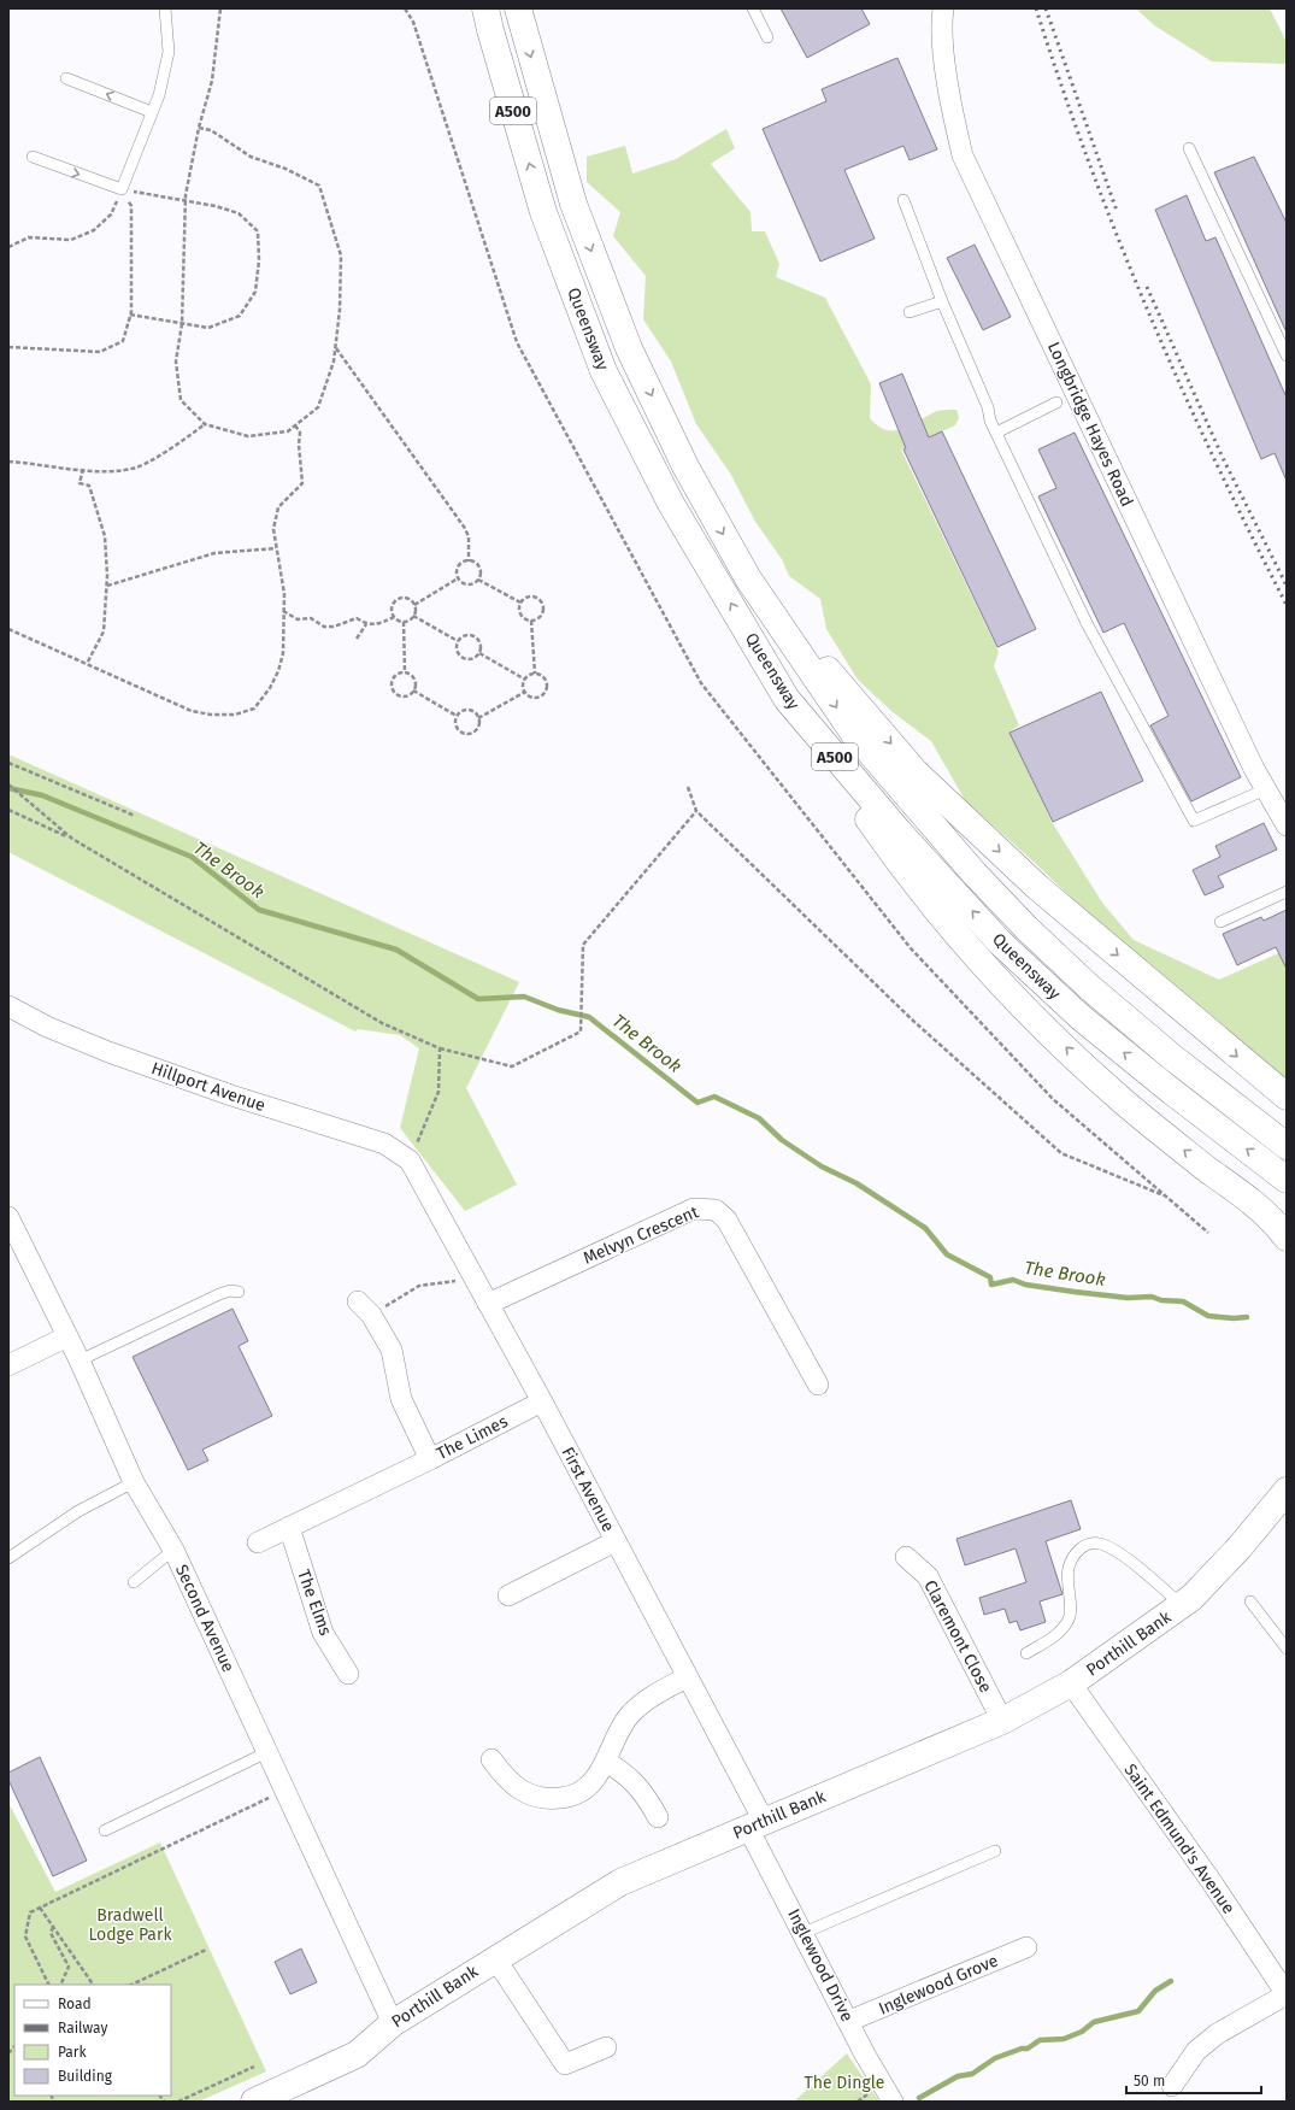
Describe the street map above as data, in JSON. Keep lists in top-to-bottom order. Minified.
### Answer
{"streets":{"main road":["A500","Queensway","Porthill Bank"],"street":["Longbridge Hayes Road","Hillport Avenue","Melvyn Crescent","The Limes","First Avenue","The Elms","Second Avenue","Claremont Close","Saint Edmund's Avenue","Inglewood Drive","Inglewood Grove"]},"crossings":[["Hillport Avenue","First Avenue"],["Melvyn Crescent","First Avenue"],["The Limes","First Avenue"],["First Avenue","Porthill Bank"],["First Avenue","Inglewood Drive"],["Second Avenue","Porthill Bank"],["Claremont Close","Porthill Bank"],["Porthill Bank","Saint Edmund's Avenue"],["Porthill Bank","Inglewood Drive"],["Inglewood Drive","Inglewood Grove"]],"water":["The Brook"],"parks":["Bradwell Lodge Park","The Dingle"],"legend":["Road","Railway","Park","Building"],"scale_bar":"50 m"}
